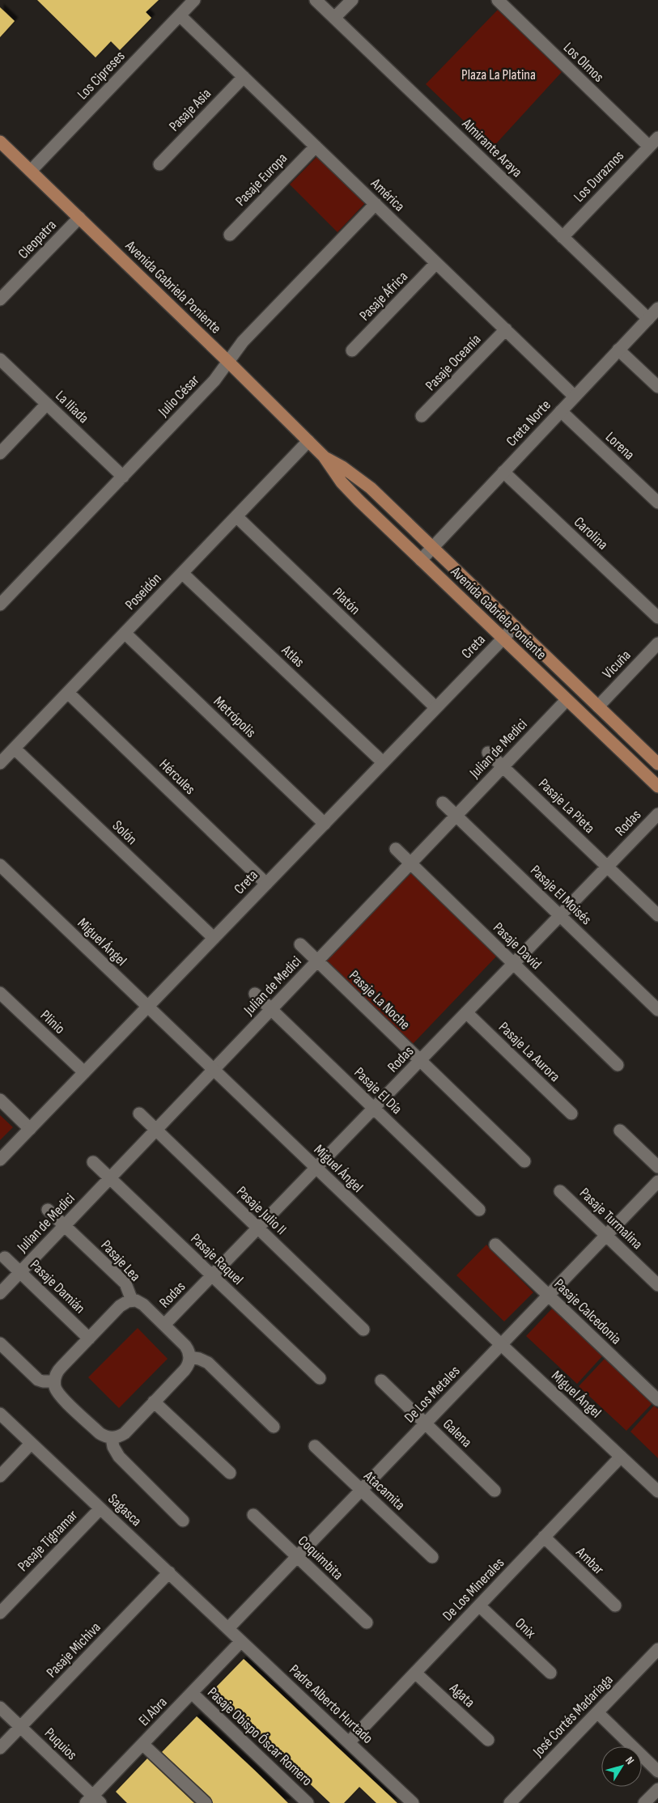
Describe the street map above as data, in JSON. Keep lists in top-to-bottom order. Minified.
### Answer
{"streets":{"main road":["Avenida Gabriela Poniente"],"street":["Los Olmos","Los Cipreses","Pasaje Asia","Almirante Araya","Los Duraznos","Pasaje Europa","América","Cleopatra","Pasaje África","Pasaje Oceanía","Julio César","La Iliada","Creta Norte","Lorena","Carolina","Poseidón","Platón","Creta","Atlas","Vicuña","Metrópolis","Julian de Medici","Hércules","Pasaje La Pieta","Rodas","Solón","Pasaje El Moisés","Miguel Ángel","Pasaje David","Pasaje La Noche","Plinio","Pasaje La Aurora","Pasaje El Día","Pasaje Julio II","Pasaje Turmalina","Pasaje Raquel","Pasaje Lea","Pasaje Damián","Pasaje Calcedonia","De Los Metales","Galena","Atacamita","Sagasca","Pasaje Tignamar","Coquimbita","Ambar","De Los Minerales","Onix","Pasaje Michiva","Agata","Padre Alberto Hurtado","El Abra","José Cortés Madariaga","Pasaje Obispo Óscar Romero","Puquios"]},"crossings":[["Los Olmos","Los Duraznos"],["Los Cipreses","América"],["Los Cipreses","Avenida Gabriela Poniente"],["Pasaje Asia","América"],["Almirante Araya","Los Duraznos"],["Almirante Araya","Creta Norte"],["Pasaje Europa","América"],["América","Pasaje África"],["América","Pasaje Oceanía"],["América","Julio César"],["América","Creta Norte"],["Cleopatra","Avenida Gabriela Poniente"],["Avenida Gabriela Poniente","Julio César"],["Avenida Gabriela Poniente","Creta Norte"],["Avenida Gabriela Poniente","Poseidón"],["Avenida Gabriela Poniente","Creta"],["Avenida Gabriela Poniente","Vicuña"],["Avenida Gabriela Poniente","Julian de Medici"],["Julio César","La Iliada"],["Creta Norte","Lorena"],["Creta Norte","Carolina"],["Poseidón","Platón"],["Poseidón","Atlas"],["Poseidón","Metrópolis"],["Poseidón","Hércules"],["Poseidón","Solón"],["Platón","Creta"],["Creta","Atlas"],["Creta","Metrópolis"],["Creta","Hércules"],["Creta","Solón"],["Creta","Miguel Ángel"],["Creta","Plinio"],["Julian de Medici","Pasaje La Pieta"],["Julian de Medici","Pasaje El Moisés"],["Julian de Medici","Miguel Ángel"],["Julian de Medici","Pasaje David"],["Julian de Medici","Pasaje La Noche"],["Julian de Medici","Pasaje El Día"],["Julian de Medici","Pasaje Julio II"],["Julian de Medici","Pasaje Raquel"],["Julian de Medici","Pasaje Lea"],["Julian de Medici","Pasaje Damián"],["Pasaje La Pieta","Rodas"],["Rodas","Pasaje El Moisés"],["Rodas","Miguel Ángel"],["Rodas","Pasaje David"],["Rodas","Pasaje La Noche"],["Rodas","Pasaje La Aurora"],["Rodas","Pasaje El Día"],["Rodas","Pasaje Julio II"],["Rodas","Pasaje Raquel"],["Rodas","Pasaje Lea"],["Rodas","Pasaje Damián"],["Miguel Ángel","De Los Metales"],["Miguel Ángel","De Los Minerales"],["Pasaje Turmalina","De Los Metales"],["Pasaje Lea","Pasaje Damián"],["Pasaje Calcedonia","De Los Metales"],["De Los Metales","Galena"],["De Los Metales","Atacamita"],["De Los Metales","Sagasca"],["De Los Metales","Coquimbita"],["De Los Metales","Padre Alberto Hurtado"],["Sagasca","Pasaje Tignamar"],["Sagasca","Pasaje Michiva"],["Sagasca","Padre Alberto Hurtado"],["Ambar","De Los Minerales"],["De Los Minerales","Onix"],["De Los Minerales","Agata"],["De Los Minerales","Padre Alberto Hurtado"],["Pasaje Michiva","Puquios"],["Padre Alberto Hurtado","El Abra"],["El Abra","Pasaje Obispo Óscar Romero"],["El Abra","Puquios"]],"parks":["Plaza La Platina"],"north":"top right"}
